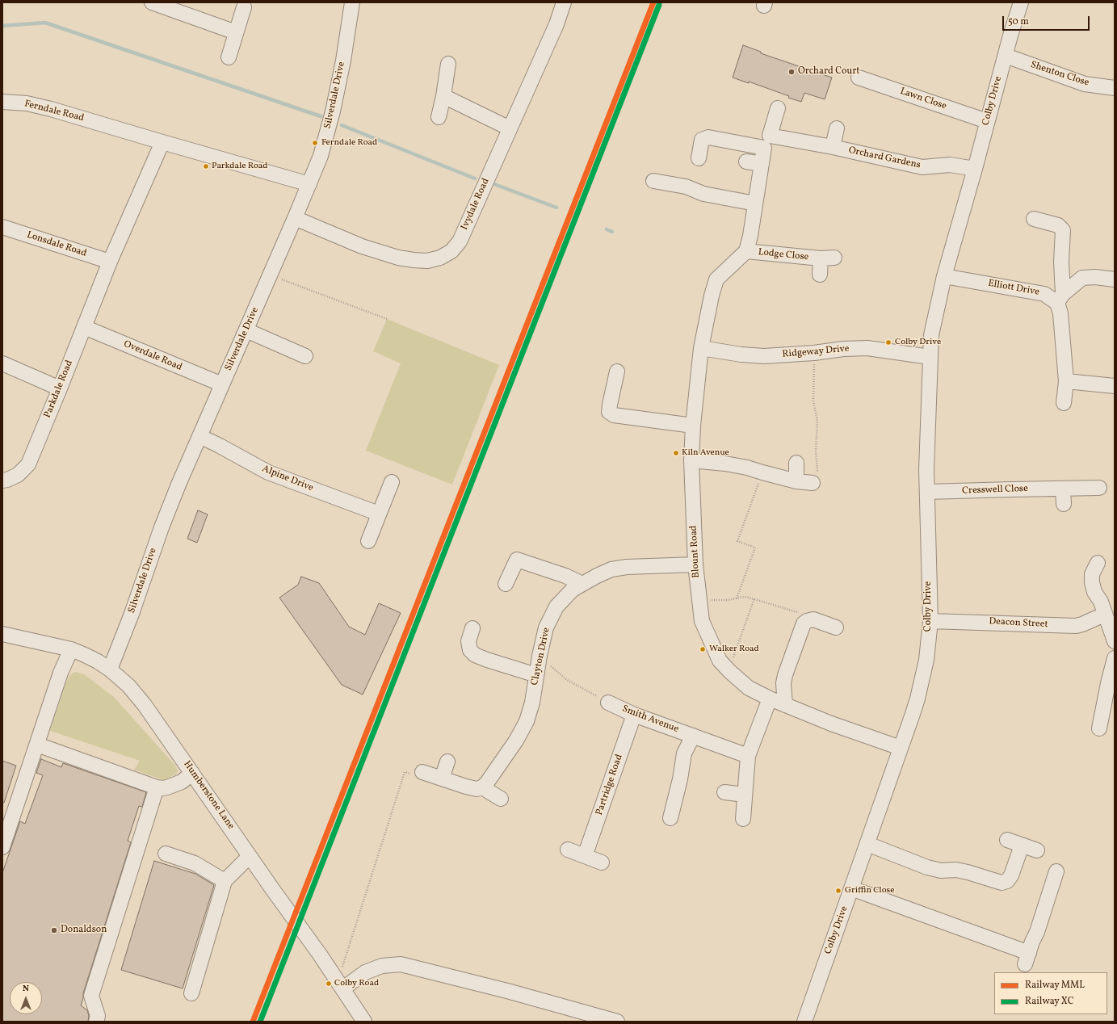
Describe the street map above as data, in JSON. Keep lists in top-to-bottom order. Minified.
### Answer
{"streets":{"street":["Shenton Close","Silverdale Drive","Lawn Close","Colby Drive","Ferndale Road","Orchard Gardens","Ivydale Road","Lonsdale Road","Lodge Close","Elliott Drive","Ridgeway Drive","Overdale Road","Parkdale Road","Alpine Drive","Cresswell Close","Blount Road","Deacon Street","Clayton Drive","Smith Avenue","Partridge Road","Humberstone Lane"]},"crossings":[["Shenton Close","Colby Drive"],["Silverdale Drive","Ferndale Road"],["Silverdale Drive","Ivydale Road"],["Silverdale Drive","Overdale Road"],["Silverdale Drive","Alpine Drive"],["Silverdale Drive","Humberstone Lane"],["Lawn Close","Colby Drive"],["Colby Drive","Orchard Gardens"],["Colby Drive","Elliott Drive"],["Colby Drive","Ridgeway Drive"],["Colby Drive","Cresswell Close"],["Colby Drive","Blount Road"],["Colby Drive","Deacon Street"],["Ferndale Road","Parkdale Road"],["Lonsdale Road","Parkdale Road"],["Lodge Close","Blount Road"],["Ridgeway Drive","Blount Road"],["Overdale Road","Parkdale Road"],["Blount Road","Clayton Drive"],["Smith Avenue","Partridge Road"]],"places":["Orchard Court","Ferndale Road","Parkdale Road","Colby Drive","Kiln Avenue","Walker Road","Griffin Close","Donaldson","Colby Road"],"lines":["rail line MML","rail line XC"],"legend":["Railway MML","Railway XC"],"scale_bar":"50 m","north":"top"}
